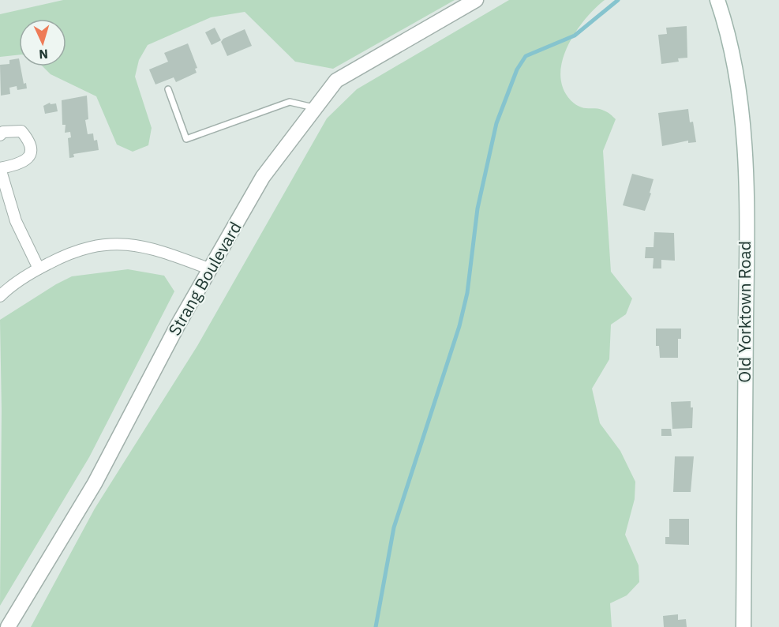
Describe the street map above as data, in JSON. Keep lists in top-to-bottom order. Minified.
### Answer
{"streets":{"street":["Strang Boulevard","Old Yorktown Road"]},"north":"bottom"}
